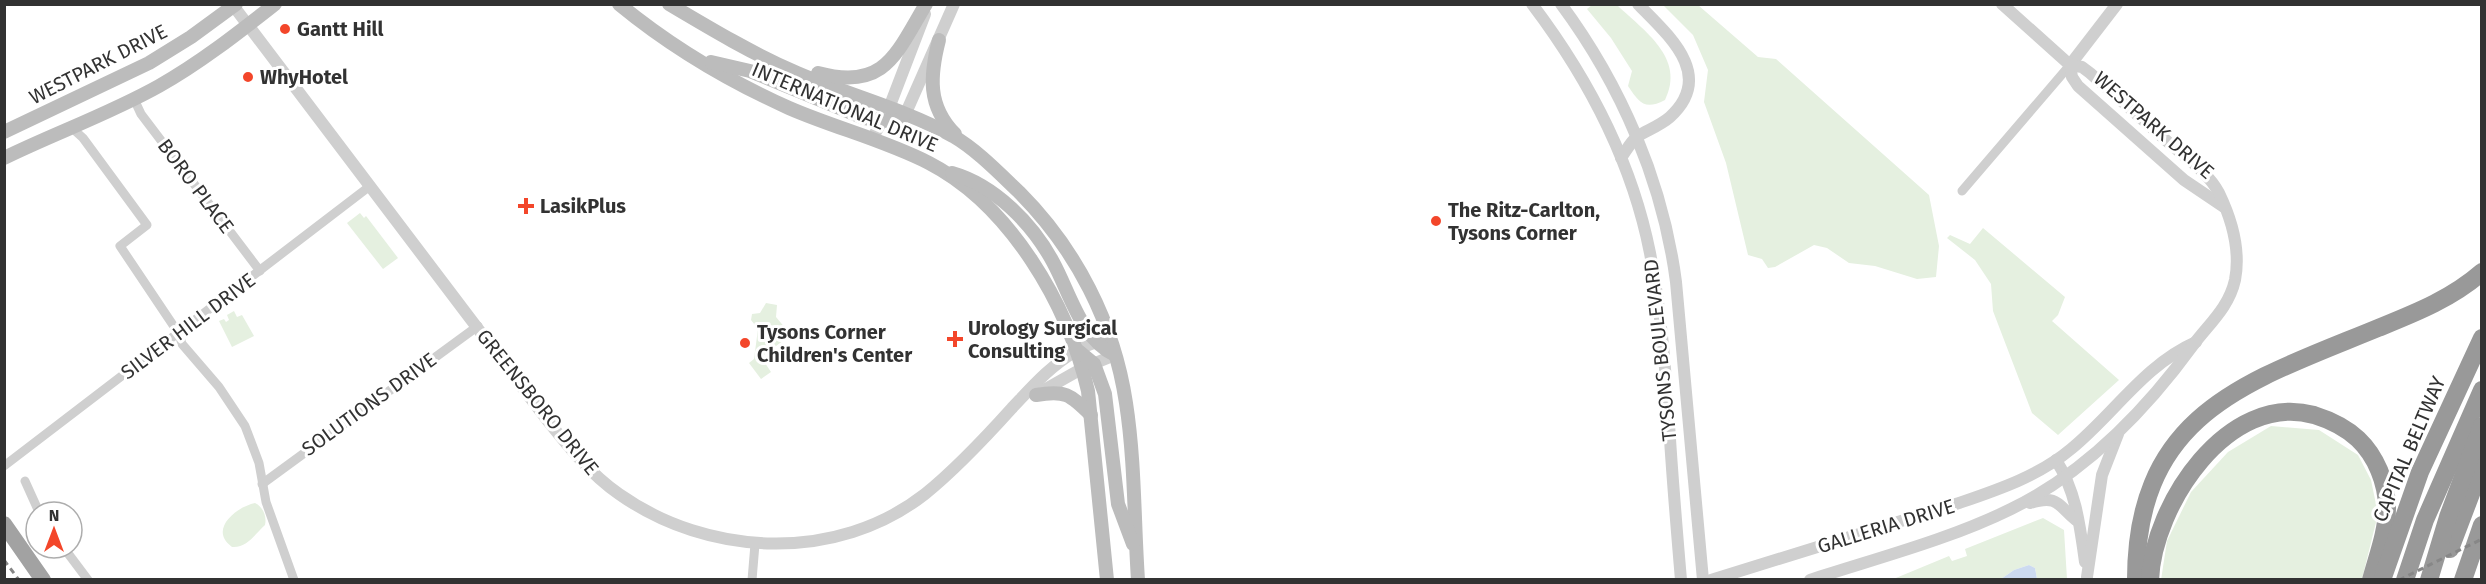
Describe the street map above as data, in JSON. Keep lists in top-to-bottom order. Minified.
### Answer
{"streets":{"highway":["CAPITAL BELTWAY"],"main road":["WESTPARK DRIVE","INTERNATIONAL DRIVE"],"street":["BORO PLACE","SILVER HILL DRIVE","TYSONS BOULEVARD","GREENSBORO DRIVE","SOLUTIONS DRIVE","GALLERIA DRIVE"]},"crossings":[["WESTPARK DRIVE","GREENSBORO DRIVE"],["WESTPARK DRIVE","GALLERIA DRIVE"],["INTERNATIONAL DRIVE","GREENSBORO DRIVE"],["BORO PLACE","SILVER HILL DRIVE"],["SILVER HILL DRIVE","GREENSBORO DRIVE"],["GREENSBORO DRIVE","SOLUTIONS DRIVE"]],"places":{"other":["Gantt Hill","WhyHotel","The Ritz-Carlton, Tysons Corner","Tysons Corner Children's Center"],"health":["LasikPlus","Urology Surgical Consulting"]},"north":"top"}
